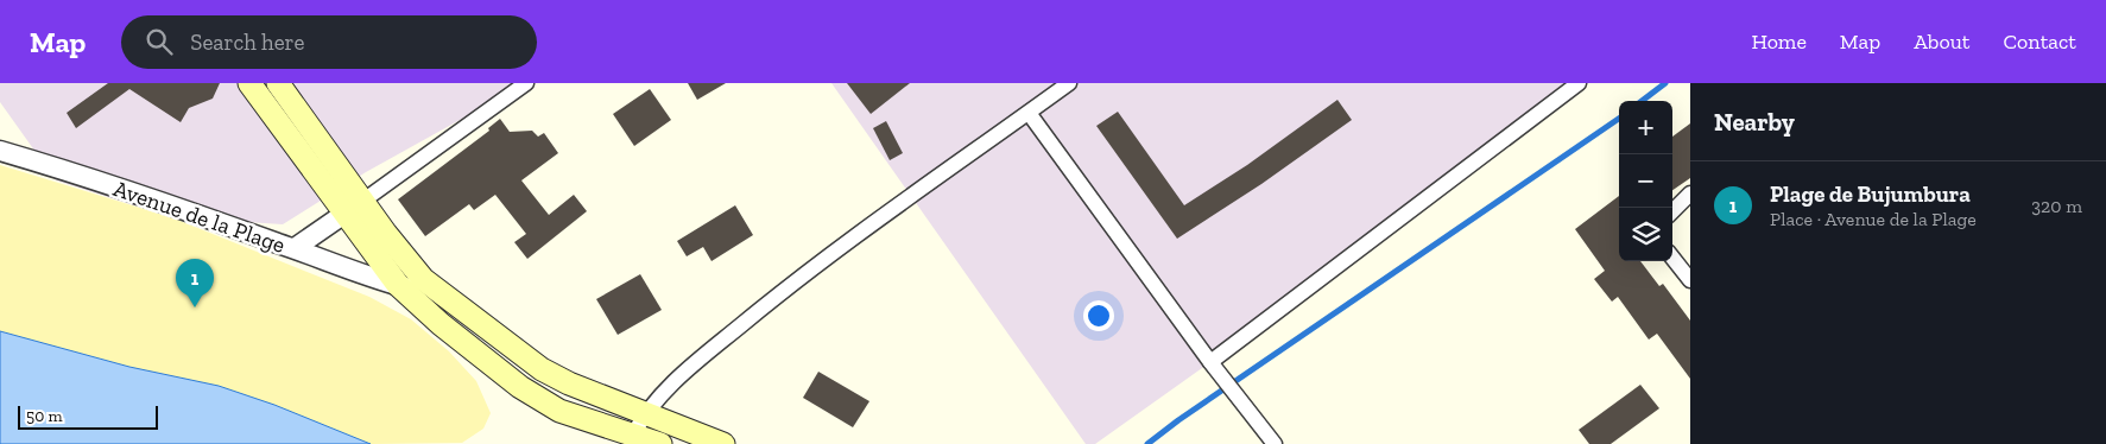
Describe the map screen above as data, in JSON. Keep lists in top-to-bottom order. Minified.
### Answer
{"streets":{"main road":["Avenue de la Plage"]},"scale_bar":"50 m","page":{"header":"Map","search":"Search here","nav":["Home","Map","About","Contact"],"heading":"Nearby","map_buttons":["+","−"],"list":[{"mark":"1","name":"Plage de Bujumbura","note":"Place · Avenue de la Plage","value":"320 m"}],"pins":"1","scale":"50 m"}}
